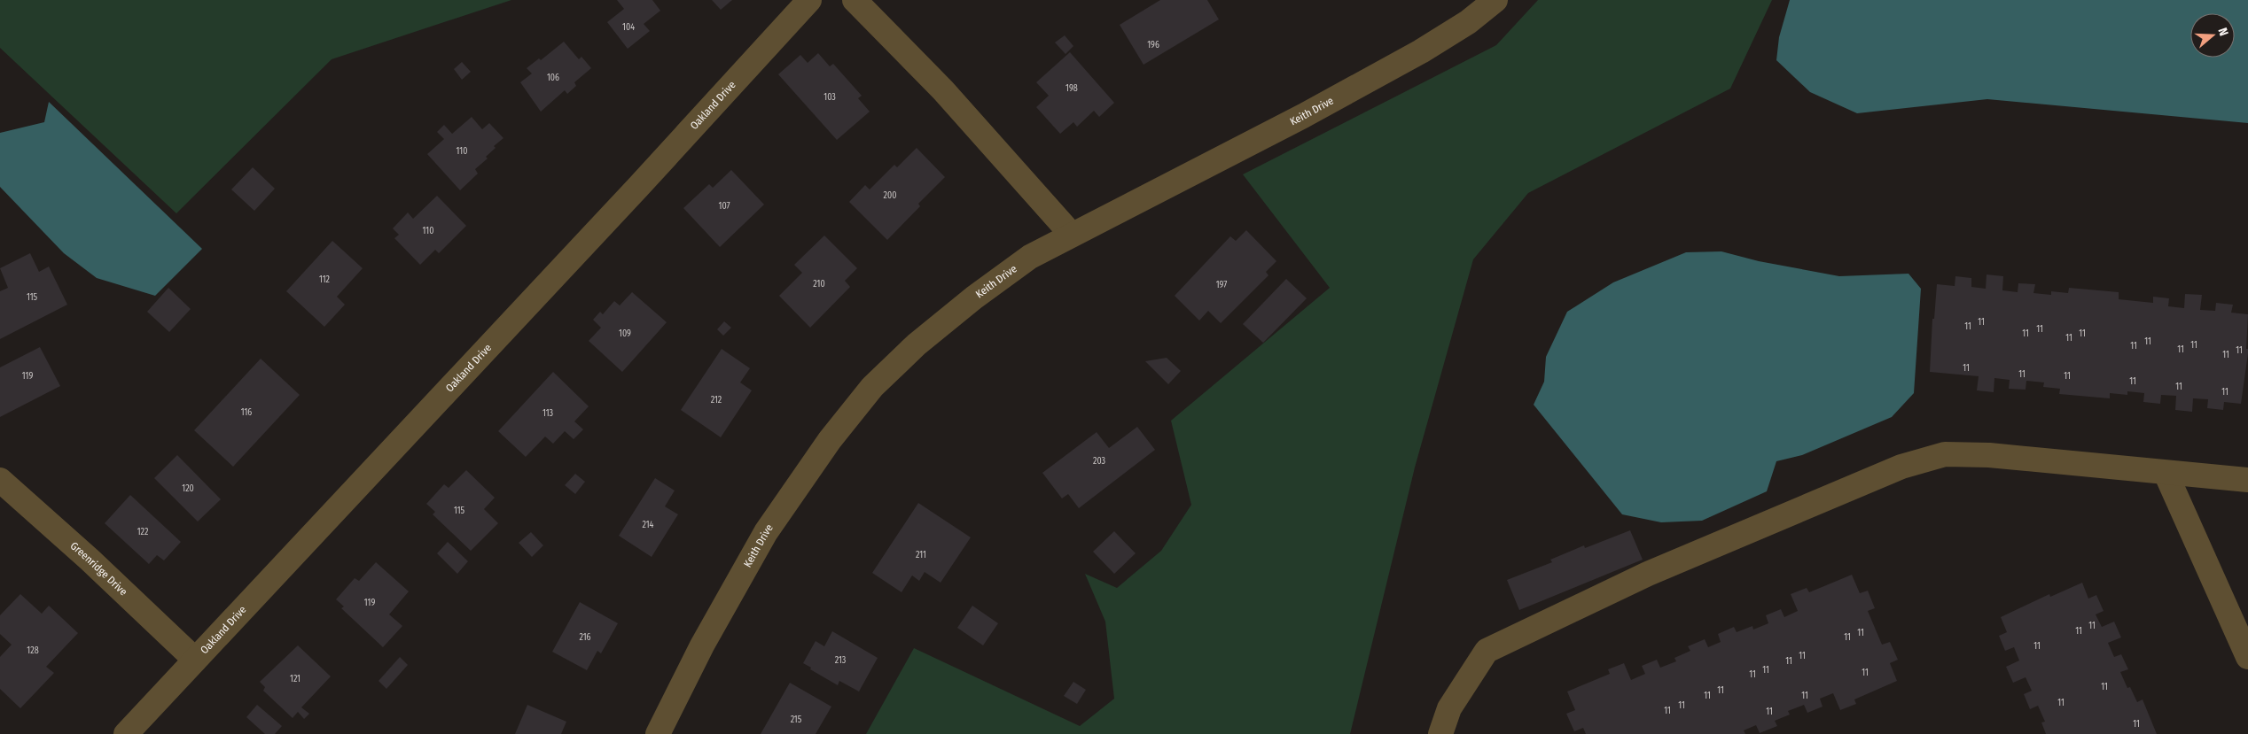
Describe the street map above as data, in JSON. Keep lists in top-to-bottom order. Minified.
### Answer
{"streets":{"street":["Oakland Drive","Keith Drive","Greenridge Drive"]},"crossings":[["Oakland Drive","Greenridge Drive"]],"house_numbers":["104","196","106","198","103","110","200","107","110","112","210","197","115","11","11","11","109","11","11","11","11","11","11","11","11","11","11","11","119","11","11","11","11","212","116","113","203","120","115","214","122","211","119","11","11","11","216","11","11","128","11","213","11","11","11","11","121","11","11","11","11","11","11","11","11","215","11"],"north":"right"}
